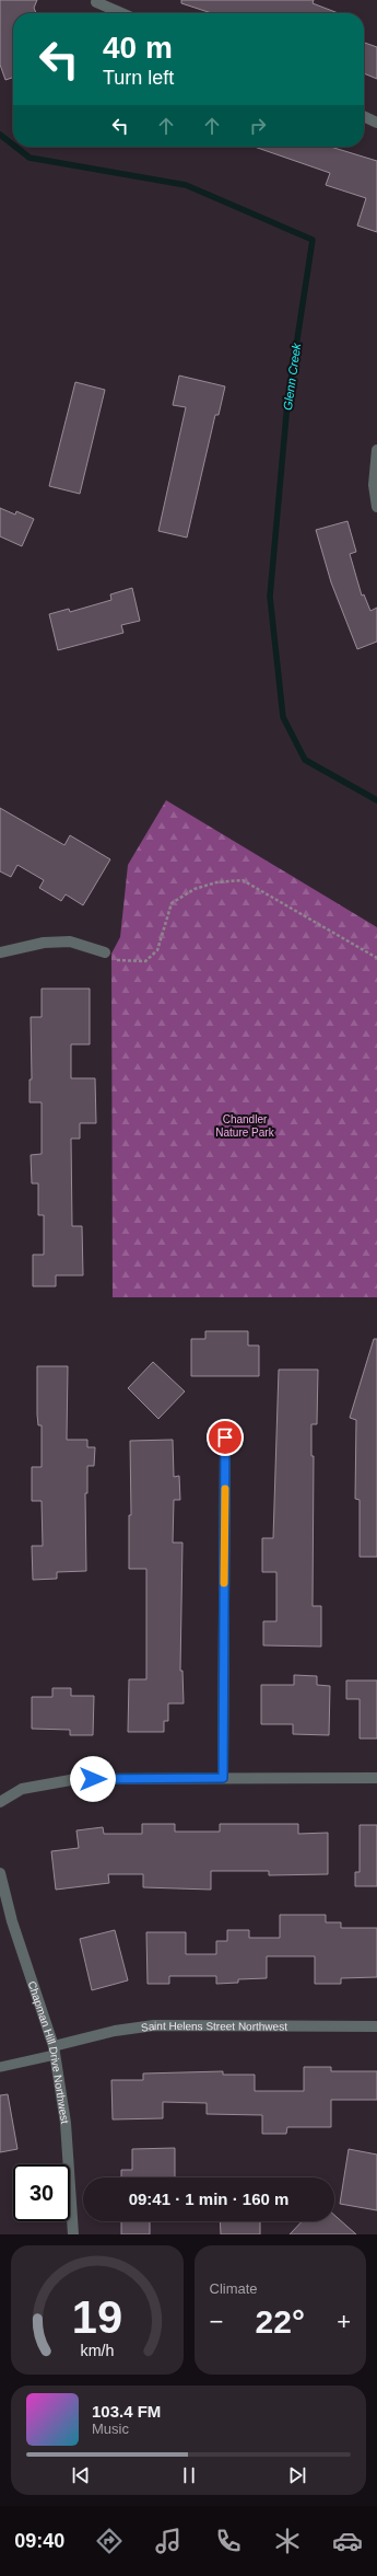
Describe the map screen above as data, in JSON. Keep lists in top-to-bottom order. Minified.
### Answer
{"streets":{"street":["Saint Helens Street Northwest","Chapman Hill Drive Northwest"]},"crossings":[["Saint Helens Street Northwest","Chapman Hill Drive Northwest"]],"water":["Glenn Creek"],"parks":["Chandler Nature Park"],"page":{"turn":["40 m","Turn left"],"limit":"30","trip":"09:41 · 1 min · 160 m","tile":"Climate","heat":["−","22°","+"],"song":["103.4 FM","Music"],"tabs":"09:40","gauge":["19","km/h"]}}
